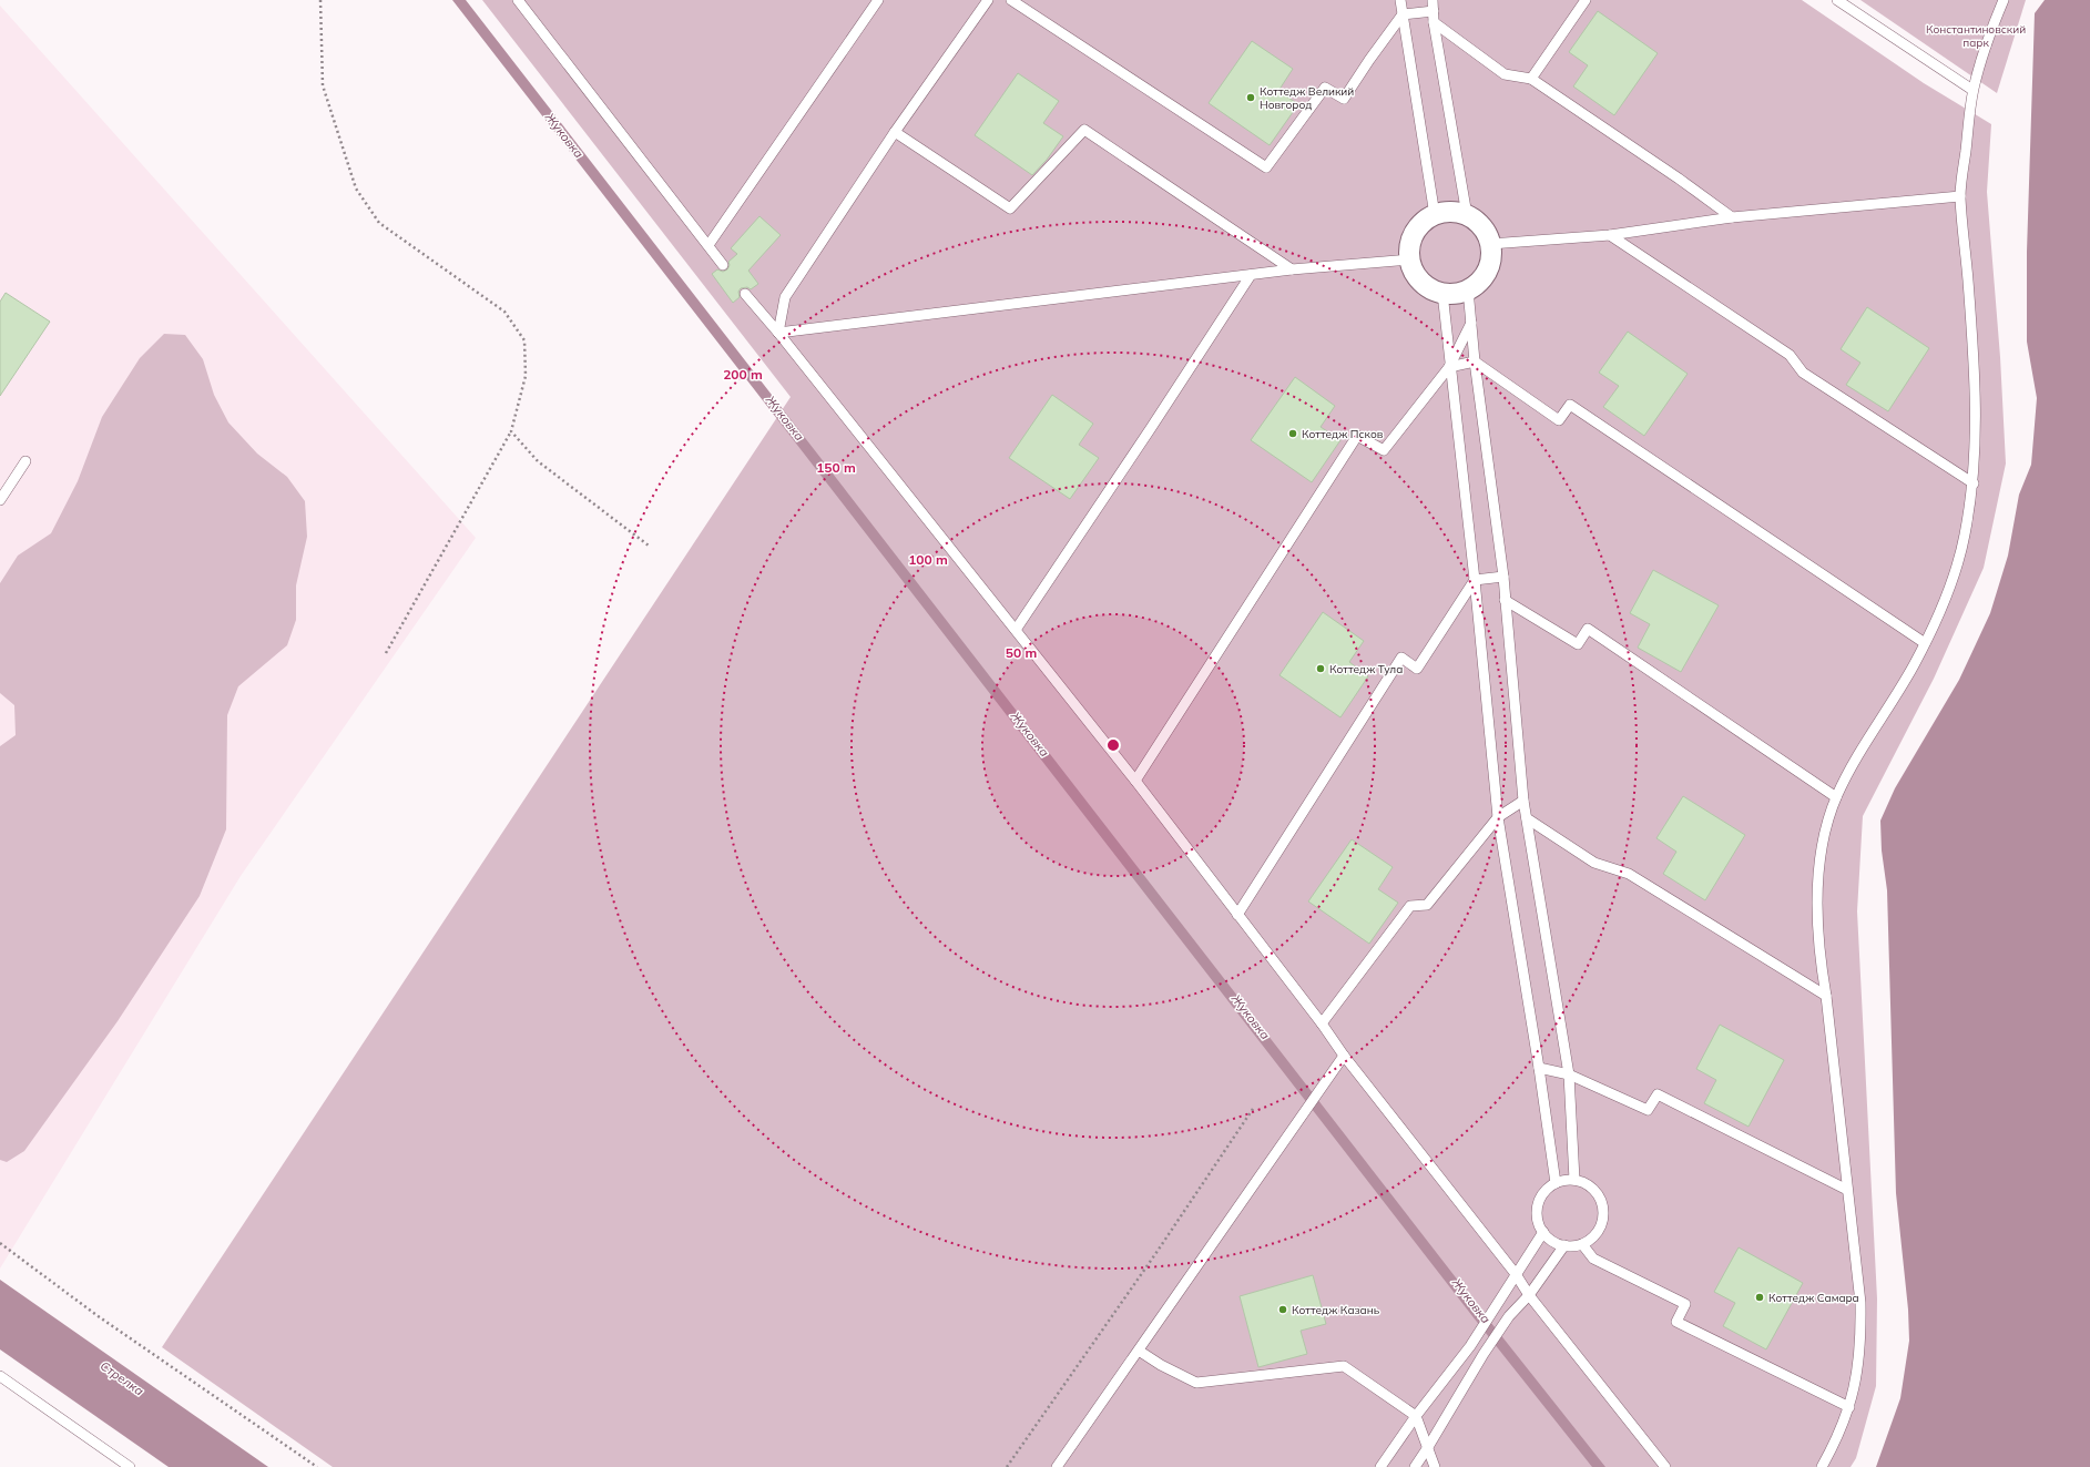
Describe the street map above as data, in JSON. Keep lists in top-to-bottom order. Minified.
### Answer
{"water":["Жуковка","Стрелка"],"parks":["Константиновский парк"],"places":["Коттедж Великий Новгород","Коттедж Псков","Коттедж Тула","Коттедж Самара","Коттедж Казань"],"rings":["200 m","150 m","100 m","50 m"]}
